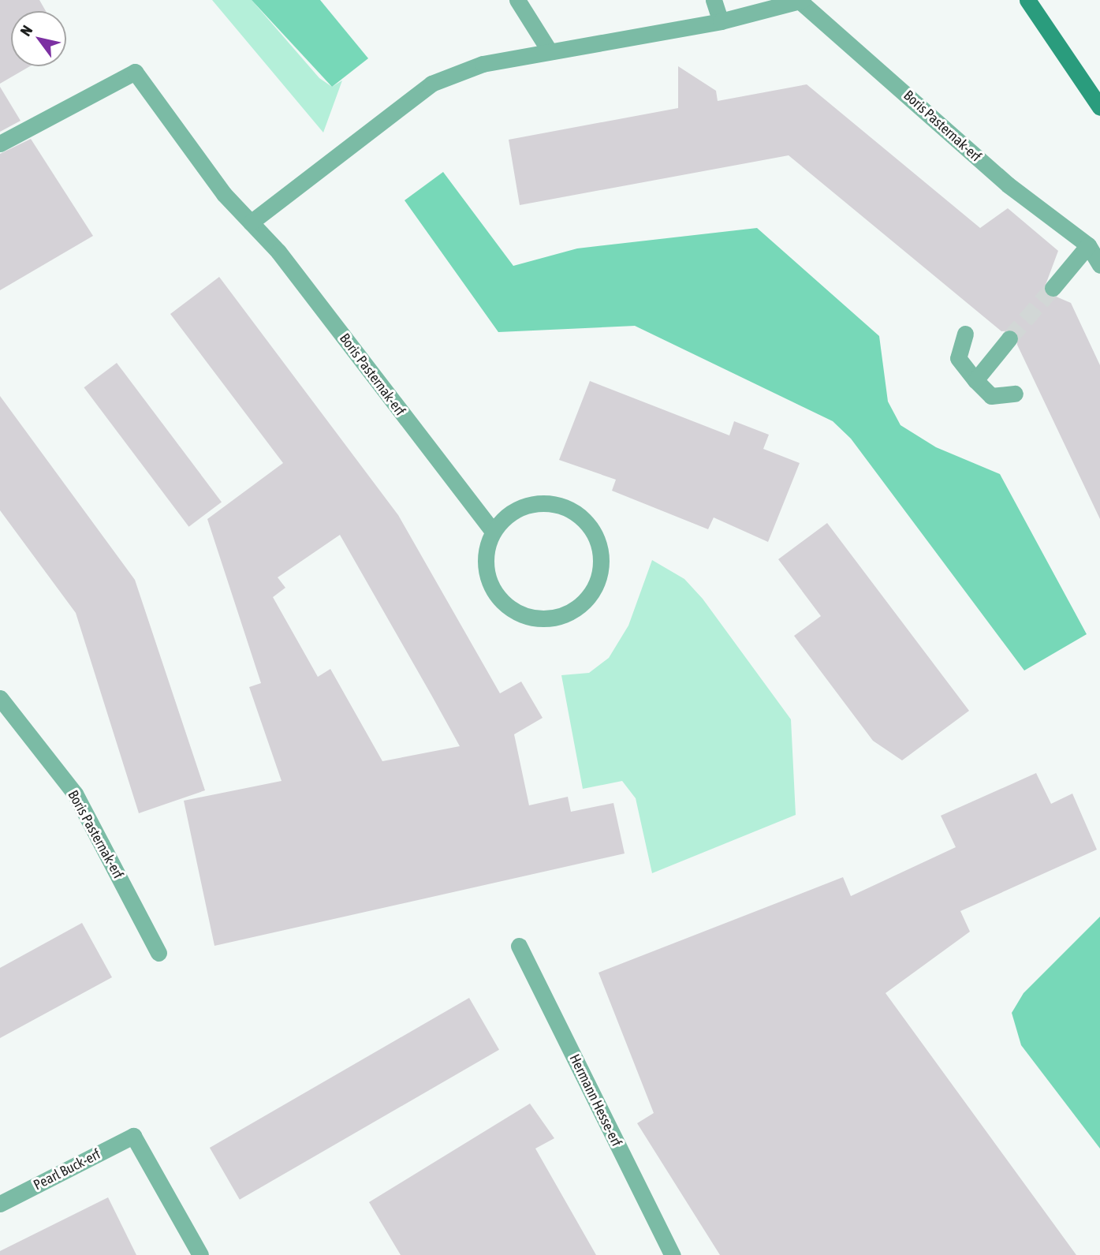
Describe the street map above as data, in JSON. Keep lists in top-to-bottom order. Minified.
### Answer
{"streets":{"street":["Boris Pasternak-erf","Hermann Hesse-erf","Pearl Buck-erf"]},"north":"top left"}
